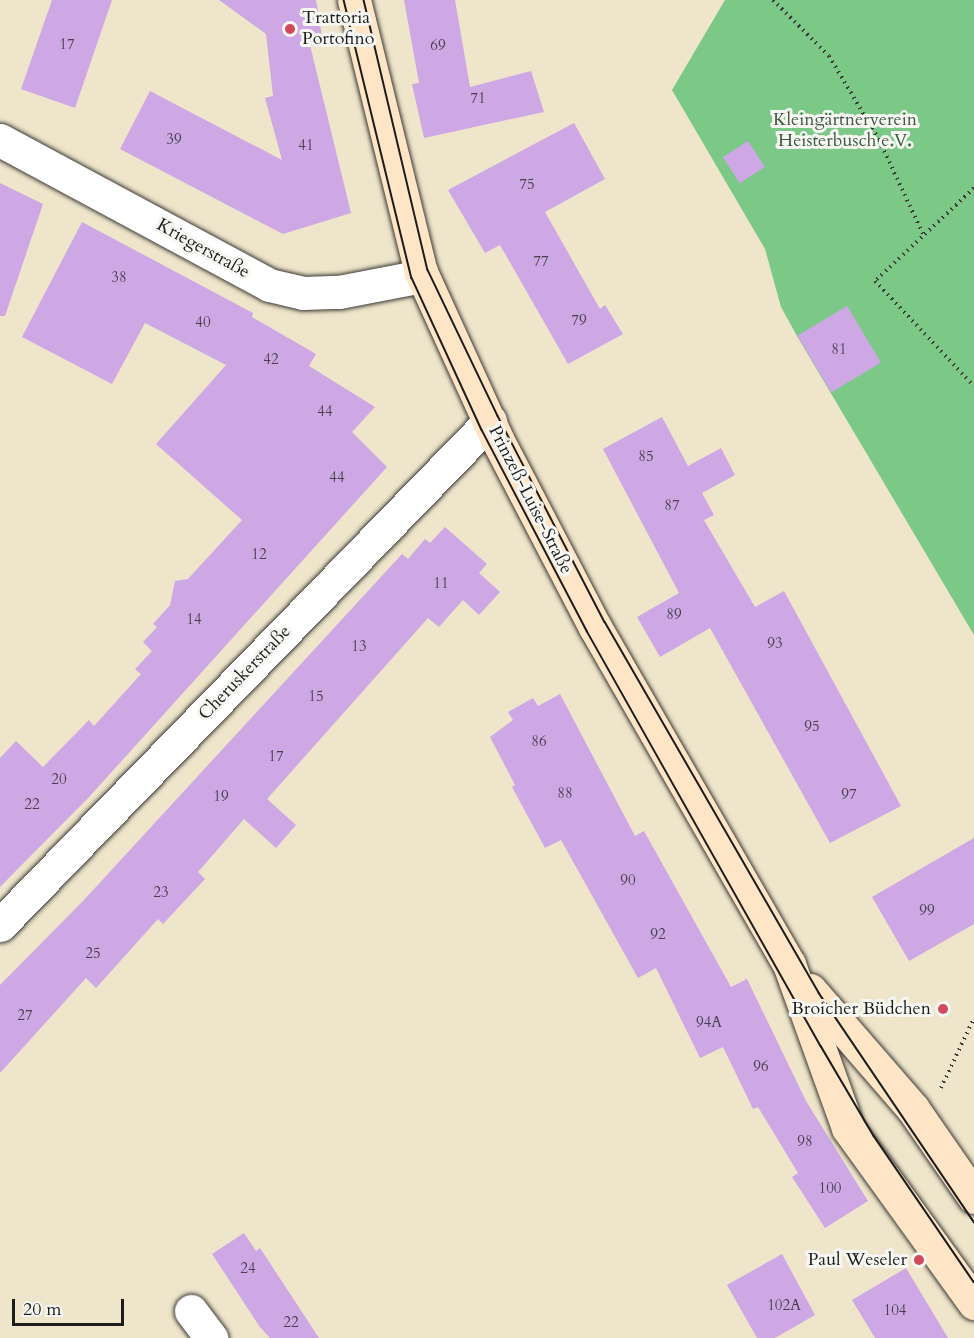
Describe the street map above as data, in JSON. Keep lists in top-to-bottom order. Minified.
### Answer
{"streets":{"main road":["Prinzeß-Luise-Straße"],"street":["Kriegerstraße","Cheruskerstraße"]},"crossings":[["Kriegerstraße","Prinzeß-Luise-Straße"],["Prinzeß-Luise-Straße","Cheruskerstraße"]],"parks":["Kleingärtnerverein Heisterbusch e.V."],"places":["Trattoria Portofino","Broicher Büdchen","Paul Weseler"],"house_numbers":["17","69","71","39","41","75","77","38","79","40","81","42","44","85","44","87","12","11","89","14","93","13","15","95","86","17","20","88","97","19","22","90","23","99","92","25","27","94A","96","98","100","24","102A","104","22"],"scale_bar":"20 m"}
